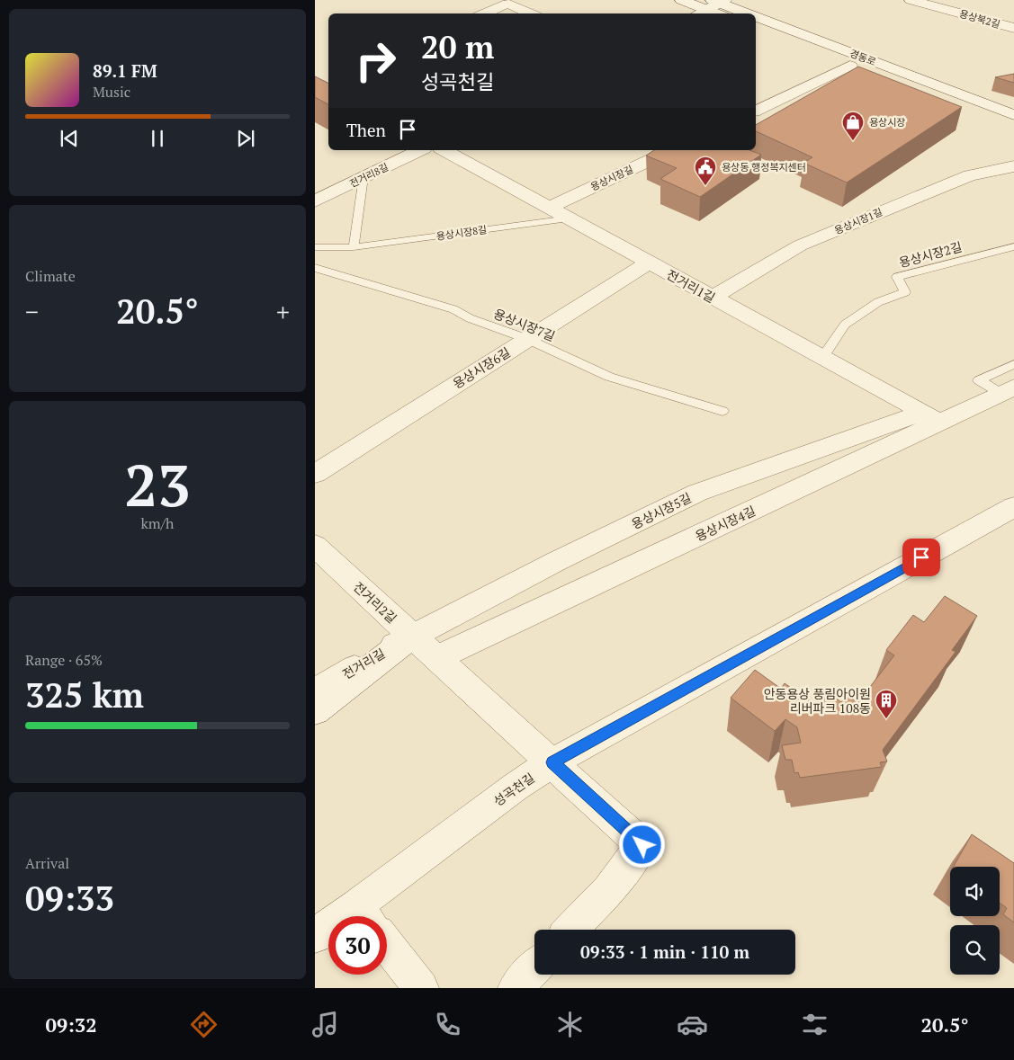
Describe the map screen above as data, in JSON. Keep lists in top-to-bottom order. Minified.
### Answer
{"streets":{"street":["용상북2길","경동로","전거리8길","용상시장길","용상시장1길","전거리1길","용상시장6길","용상시장5길","용상시장4길","전거리2길","전거리길","성곡천길"],"lane":["용상시장8길","용상시장2길","용상시장7길"]},"crossings":[["용상시장길","전거리1길"],["용상시장1길","전거리1길"],["용상시장8길","전거리1길"],["용상시장2길","전거리1길"],["전거리1길","용상시장6길"],["전거리1길","용상시장5길"],["전거리1길","용상시장4길"],["용상시장7길","용상시장6길"],["용상시장5길","용상시장4길"],["용상시장5길","전거리2길"],["용상시장5길","전거리길"],["용상시장4길","전거리2길"],["전거리2길","전거리길"],["전거리2길","성곡천길"]],"places":{"shop":["용상시장"],"public building":["용상동 행정복지센터"],"building":["안동용상 풍림아이원 리버파크 108동"]},"page":{"turn":["20 m","성곡천길"],"song":["89.1 FM","Music"],"then":"Then","tile":["Climate",["23","km/h"],["Range · 65%","325 km"],["Arrival","09:33"]],"heat":["−","20.5°","+"],"limit":"30","trip":"09:33 · 1 min · 110 m","tabs":["09:32","20.5°"]}}
